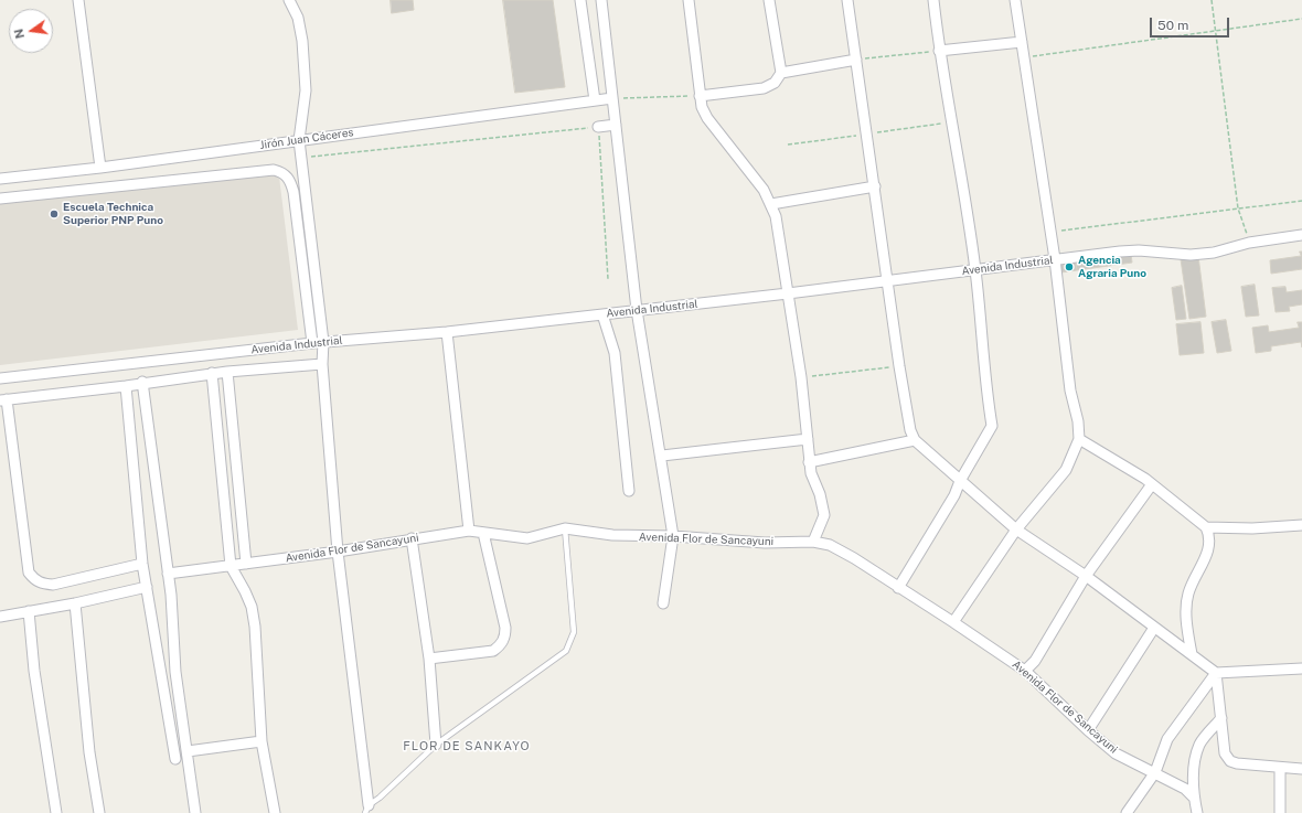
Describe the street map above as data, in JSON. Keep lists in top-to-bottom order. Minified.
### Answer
{"streets":{"street":["Jirón Juan Cáceres","Avenida Industrial","Avenida Flor de Sancayuni"]},"districts":["FLOR DE SANKAYO"],"places":["Escuela Technica Superior PNP Puno","Agencia Agraria Puno"],"scale_bar":"50 m","north":"left"}
